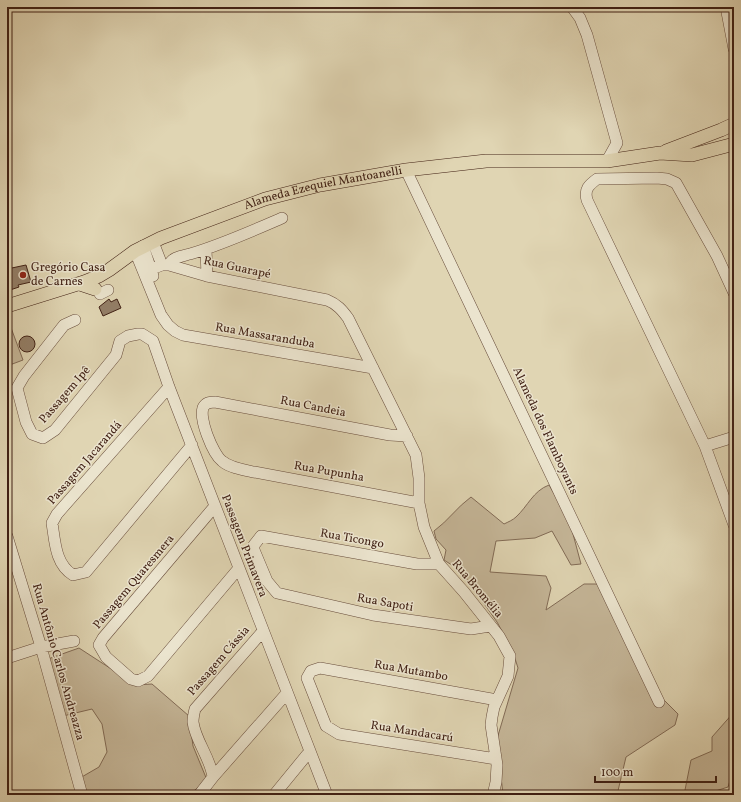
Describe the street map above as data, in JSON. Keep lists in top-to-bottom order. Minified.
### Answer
{"streets":{"main road":["Alameda Ezequiel Mantoanelli"],"street":["Rua Guarapé","Rua Massaranduba","Passagem Ipê","Rua Candeia","Alameda dos Flamboyants","Passagem Jacarandá","Rua Pupunha","Rua Ticongo","Passagem Primavera","Passagem Quaresmera","Rua Bromélia","Rua Sapoti","Passagem Cássia","Rua Antônio Carlos Andreazza","Rua Mutambo","Rua Mandacarú"]},"crossings":[["Alameda Ezequiel Mantoanelli","Rua Massaranduba"],["Alameda Ezequiel Mantoanelli","Alameda dos Flamboyants"],["Rua Guarapé","Rua Bromélia"],["Rua Massaranduba","Rua Bromélia"],["Passagem Ipê","Passagem Primavera"],["Rua Candeia","Rua Pupunha"],["Rua Candeia","Rua Bromélia"],["Passagem Jacarandá","Passagem Primavera"],["Rua Pupunha","Rua Bromélia"],["Rua Ticongo","Rua Bromélia"],["Rua Ticongo","Rua Sapoti"],["Passagem Primavera","Passagem Quaresmera"],["Passagem Primavera","Passagem Cássia"],["Rua Bromélia","Rua Sapoti"],["Rua Bromélia","Rua Mutambo"],["Rua Bromélia","Rua Mandacarú"],["Rua Mutambo","Rua Mandacarú"]],"places":["Gregório Casa de Carnes"],"scale_bar":"100 m"}
